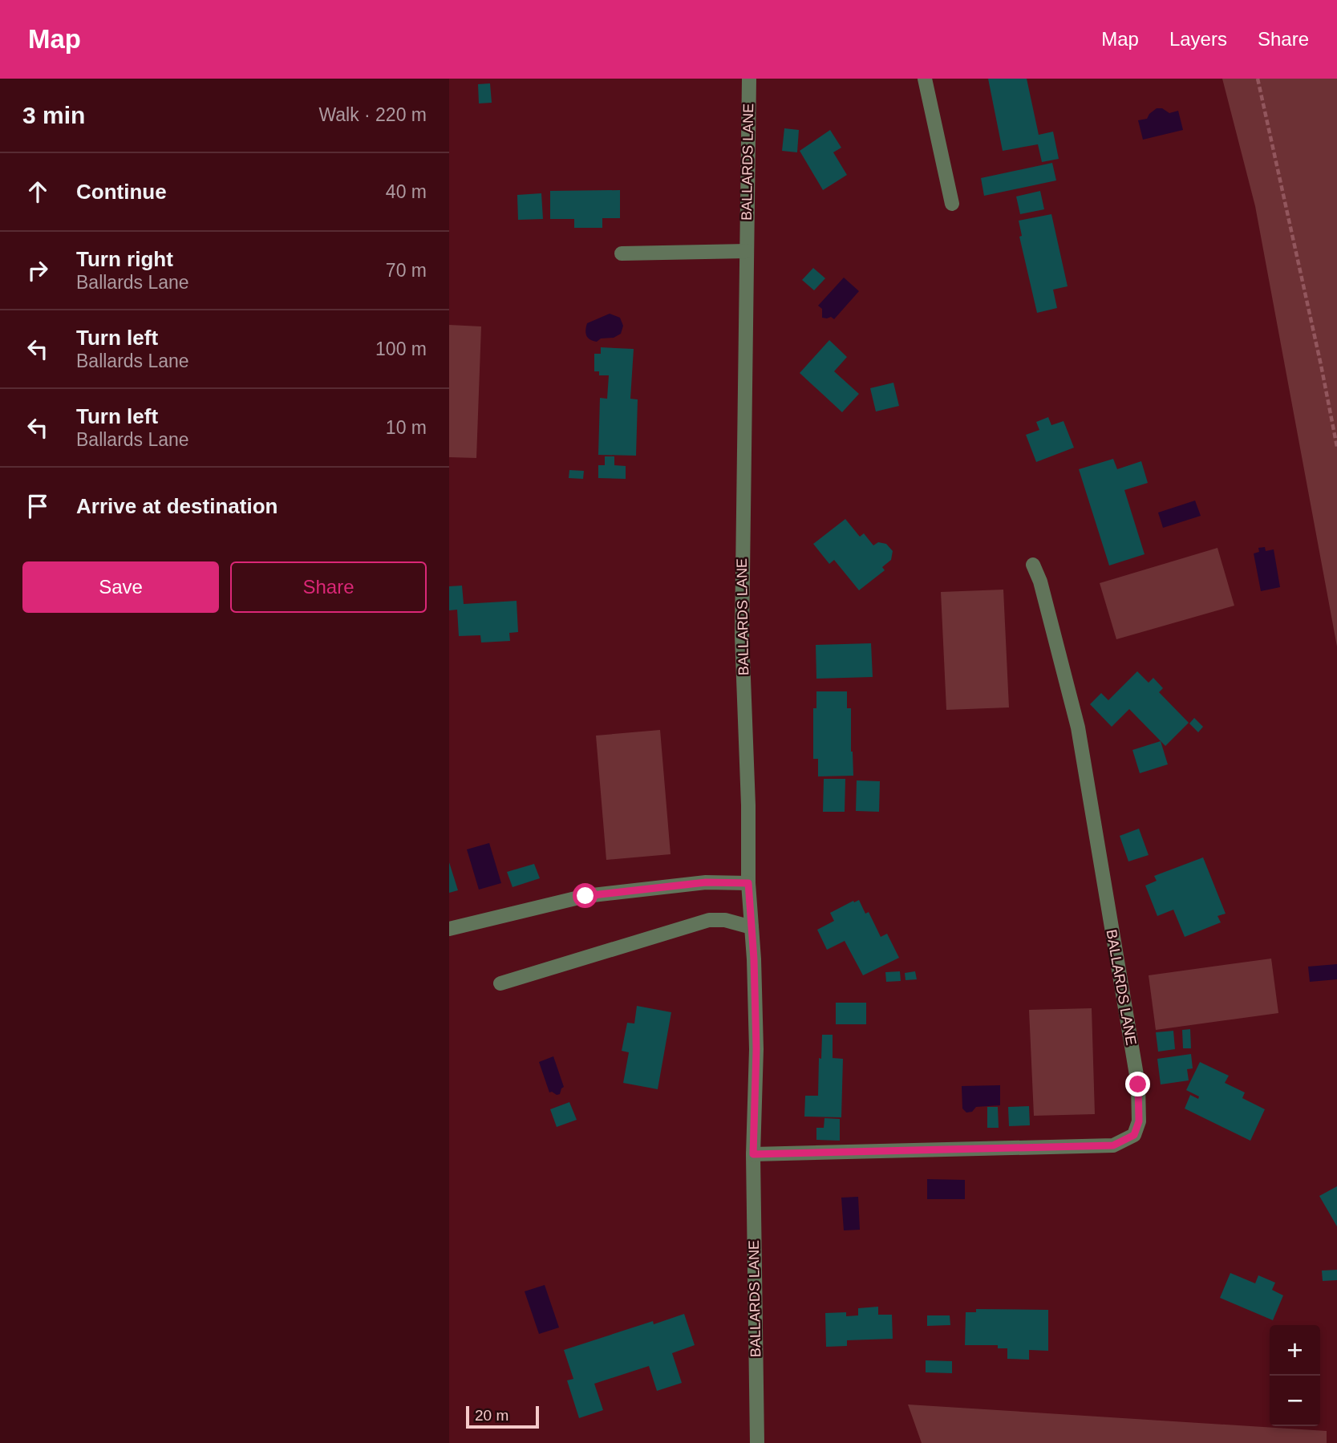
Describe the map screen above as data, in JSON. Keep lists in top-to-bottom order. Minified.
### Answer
{"streets":{"street":["BALLARDS LANE"]},"scale_bar":"20 m","page":{"header":"Map","nav":["Map","Layers","Share"],"heading":["3 min","Walk · 220 m"],"list":[["Continue","40 m"],["Turn right","Ballards Lane","70 m"],["Turn left","Ballards Lane","100 m"],["Turn left","Ballards Lane","10 m"],"Arrive at destination"],"buttons":["Save","Share"],"map_buttons":["+","−"],"scale":"20 m"}}
